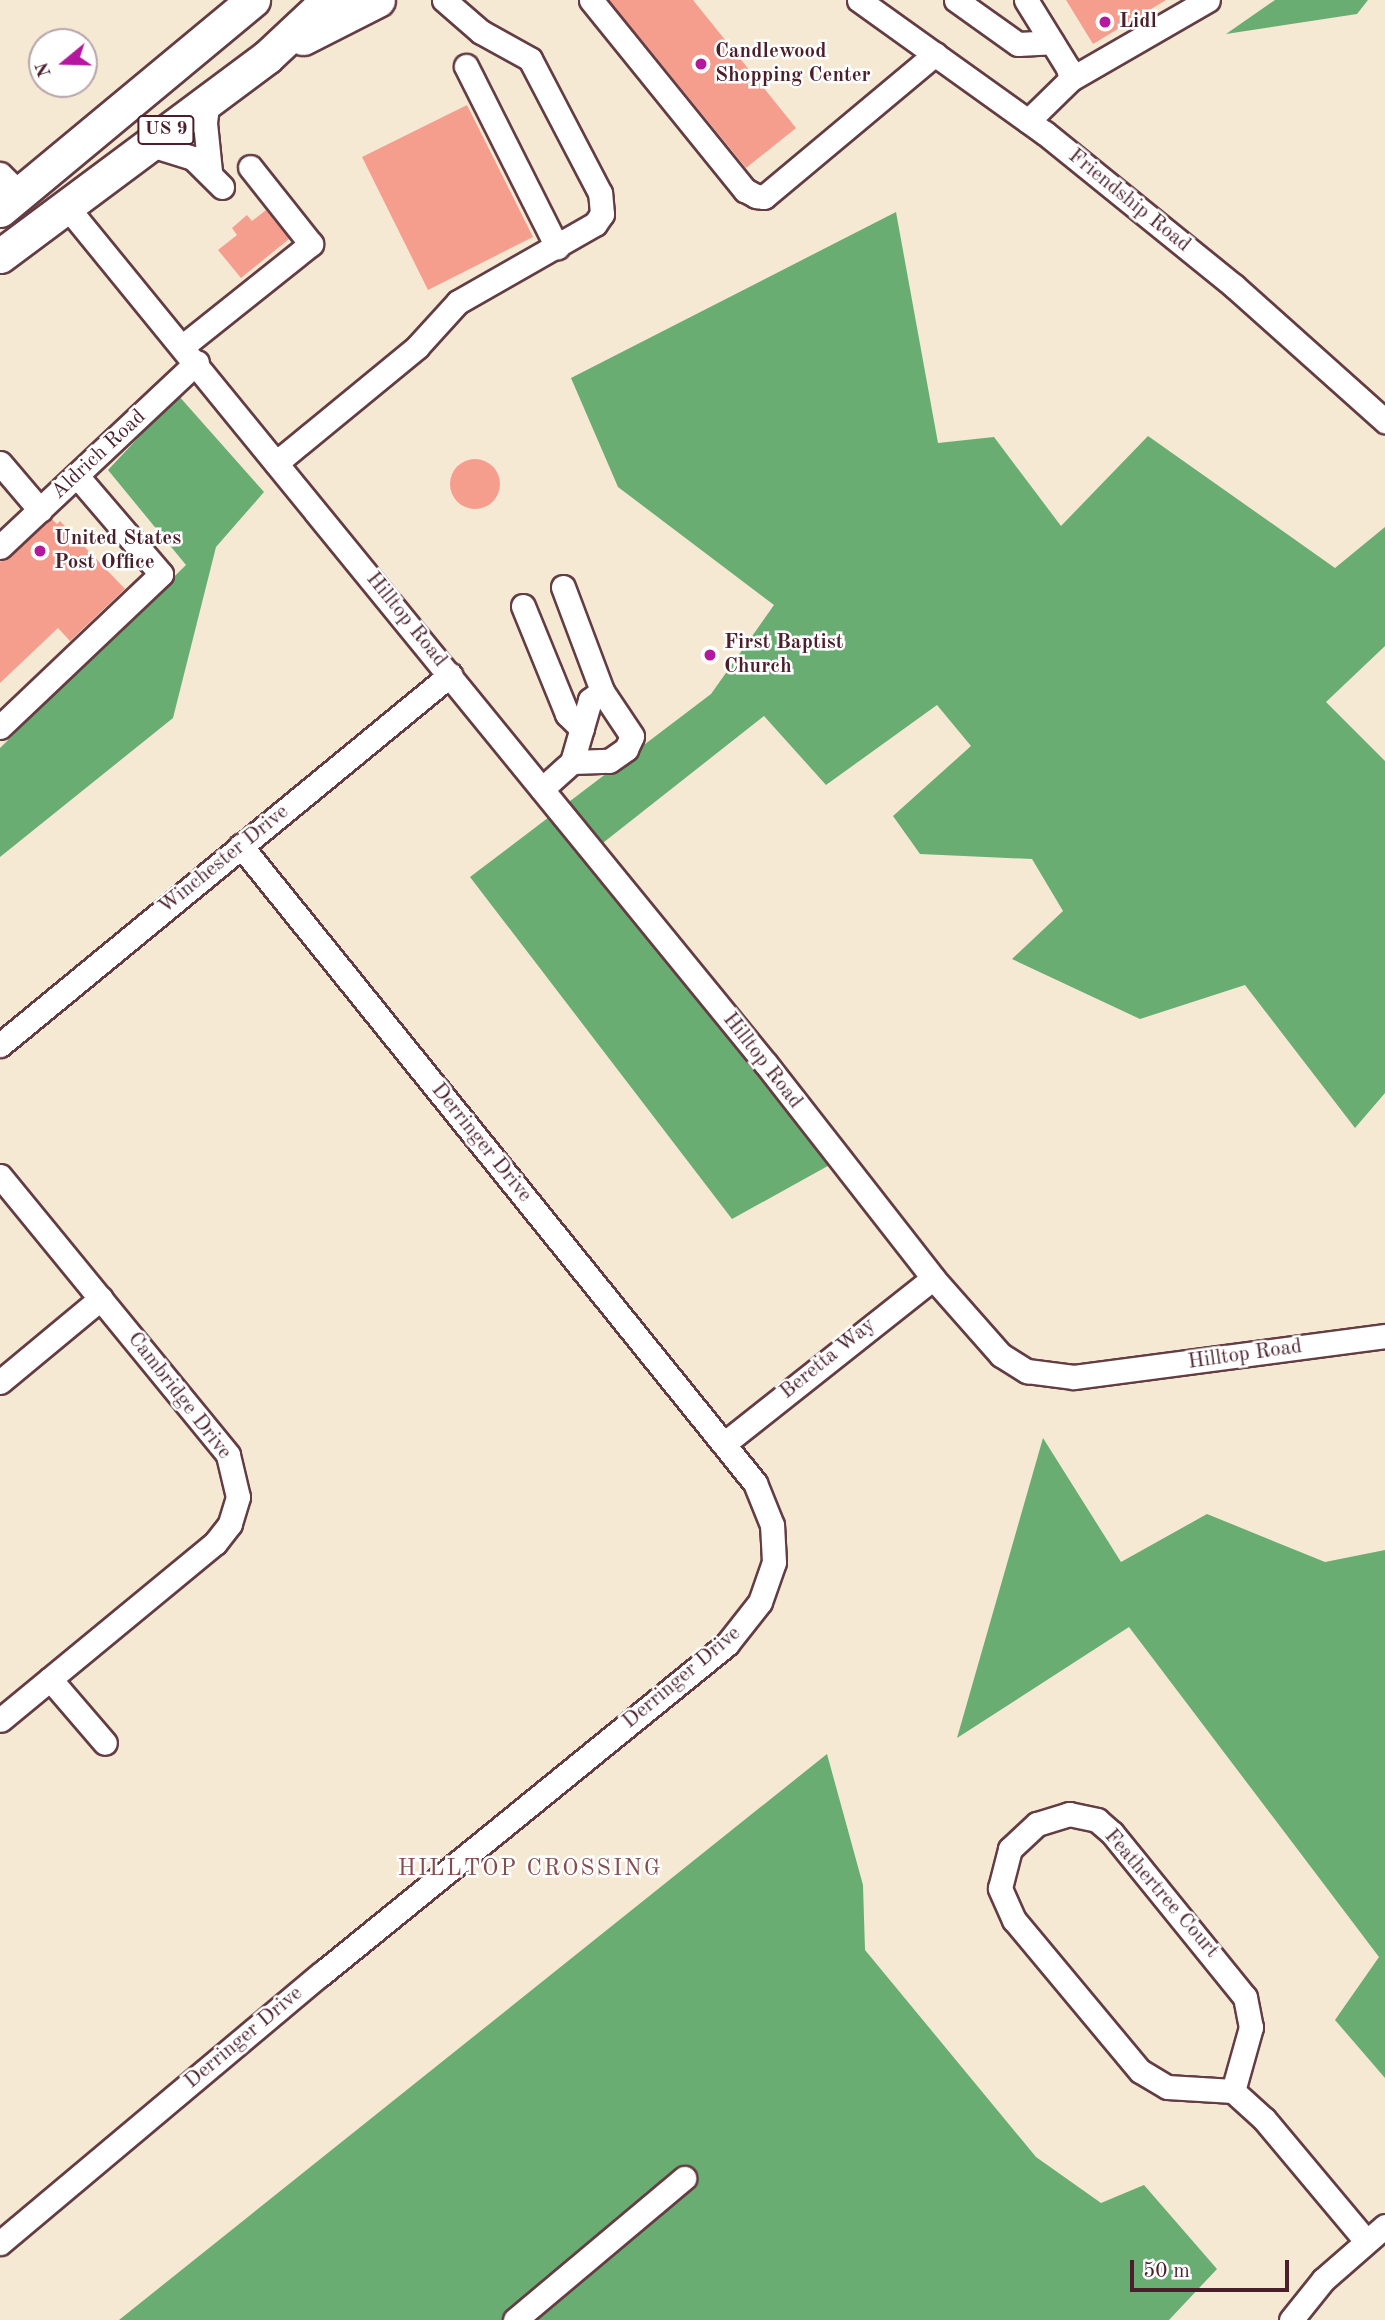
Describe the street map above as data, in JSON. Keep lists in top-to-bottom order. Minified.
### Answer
{"streets":{"highway":["US 9"],"street":["Friendship Road","Aldrich Road","Hilltop Road","Winchester Drive","Derringer Drive","Beretta Way","Cambridge Drive","Feathertree Court"]},"crossings":[["US 9","Hilltop Road"],["Aldrich Road","Hilltop Road"],["Hilltop Road","Winchester Drive"],["Hilltop Road","Beretta Way"],["Winchester Drive","Derringer Drive"],["Derringer Drive","Beretta Way"]],"districts":["HILLTOP CROSSING"],"places":["Lidl","Candlewood Shopping Center","United States Post Office","First Baptist Church"],"scale_bar":"50 m","north":"left"}
